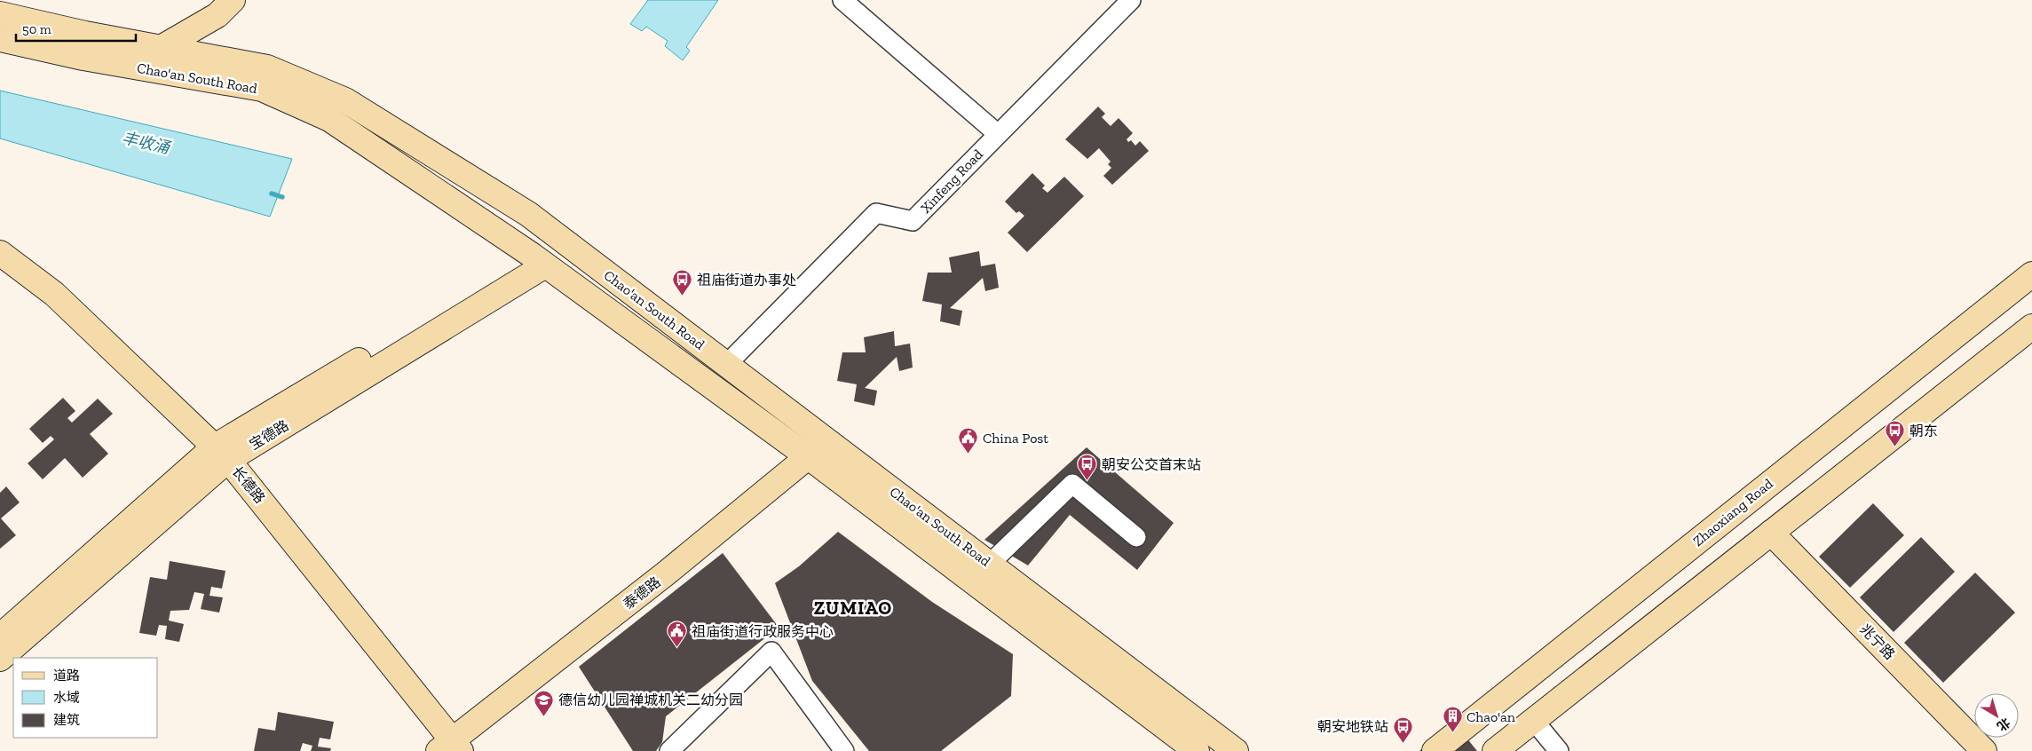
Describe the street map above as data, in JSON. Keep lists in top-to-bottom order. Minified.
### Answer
{"streets":{"main road":["Chao'an South Road","宝德路","长德路","Zhaoxiang Road","泰德路","兆宁路"],"street":["Xinfeng Road"]},"crossings":[["Chao'an South Road","Xinfeng Road"],["Chao'an South Road","宝德路"],["Chao'an South Road","泰德路"],["宝德路","长德路"],["长德路","泰德路"]],"districts":["ZUMIAO"],"water":["丰收涌"],"places":{"bus stop":["祖庙街道办事处","朝东","朝安公交首末站","朝安地铁站"],"public building":["China Post","祖庙街道行政服务中心"],"school or university":["德信幼儿园禅城机关二幼分园"],"building":["Chao'an"]},"legend":["道路","水域","建筑"],"scale_bar":"50 m","north":"bottom right"}
